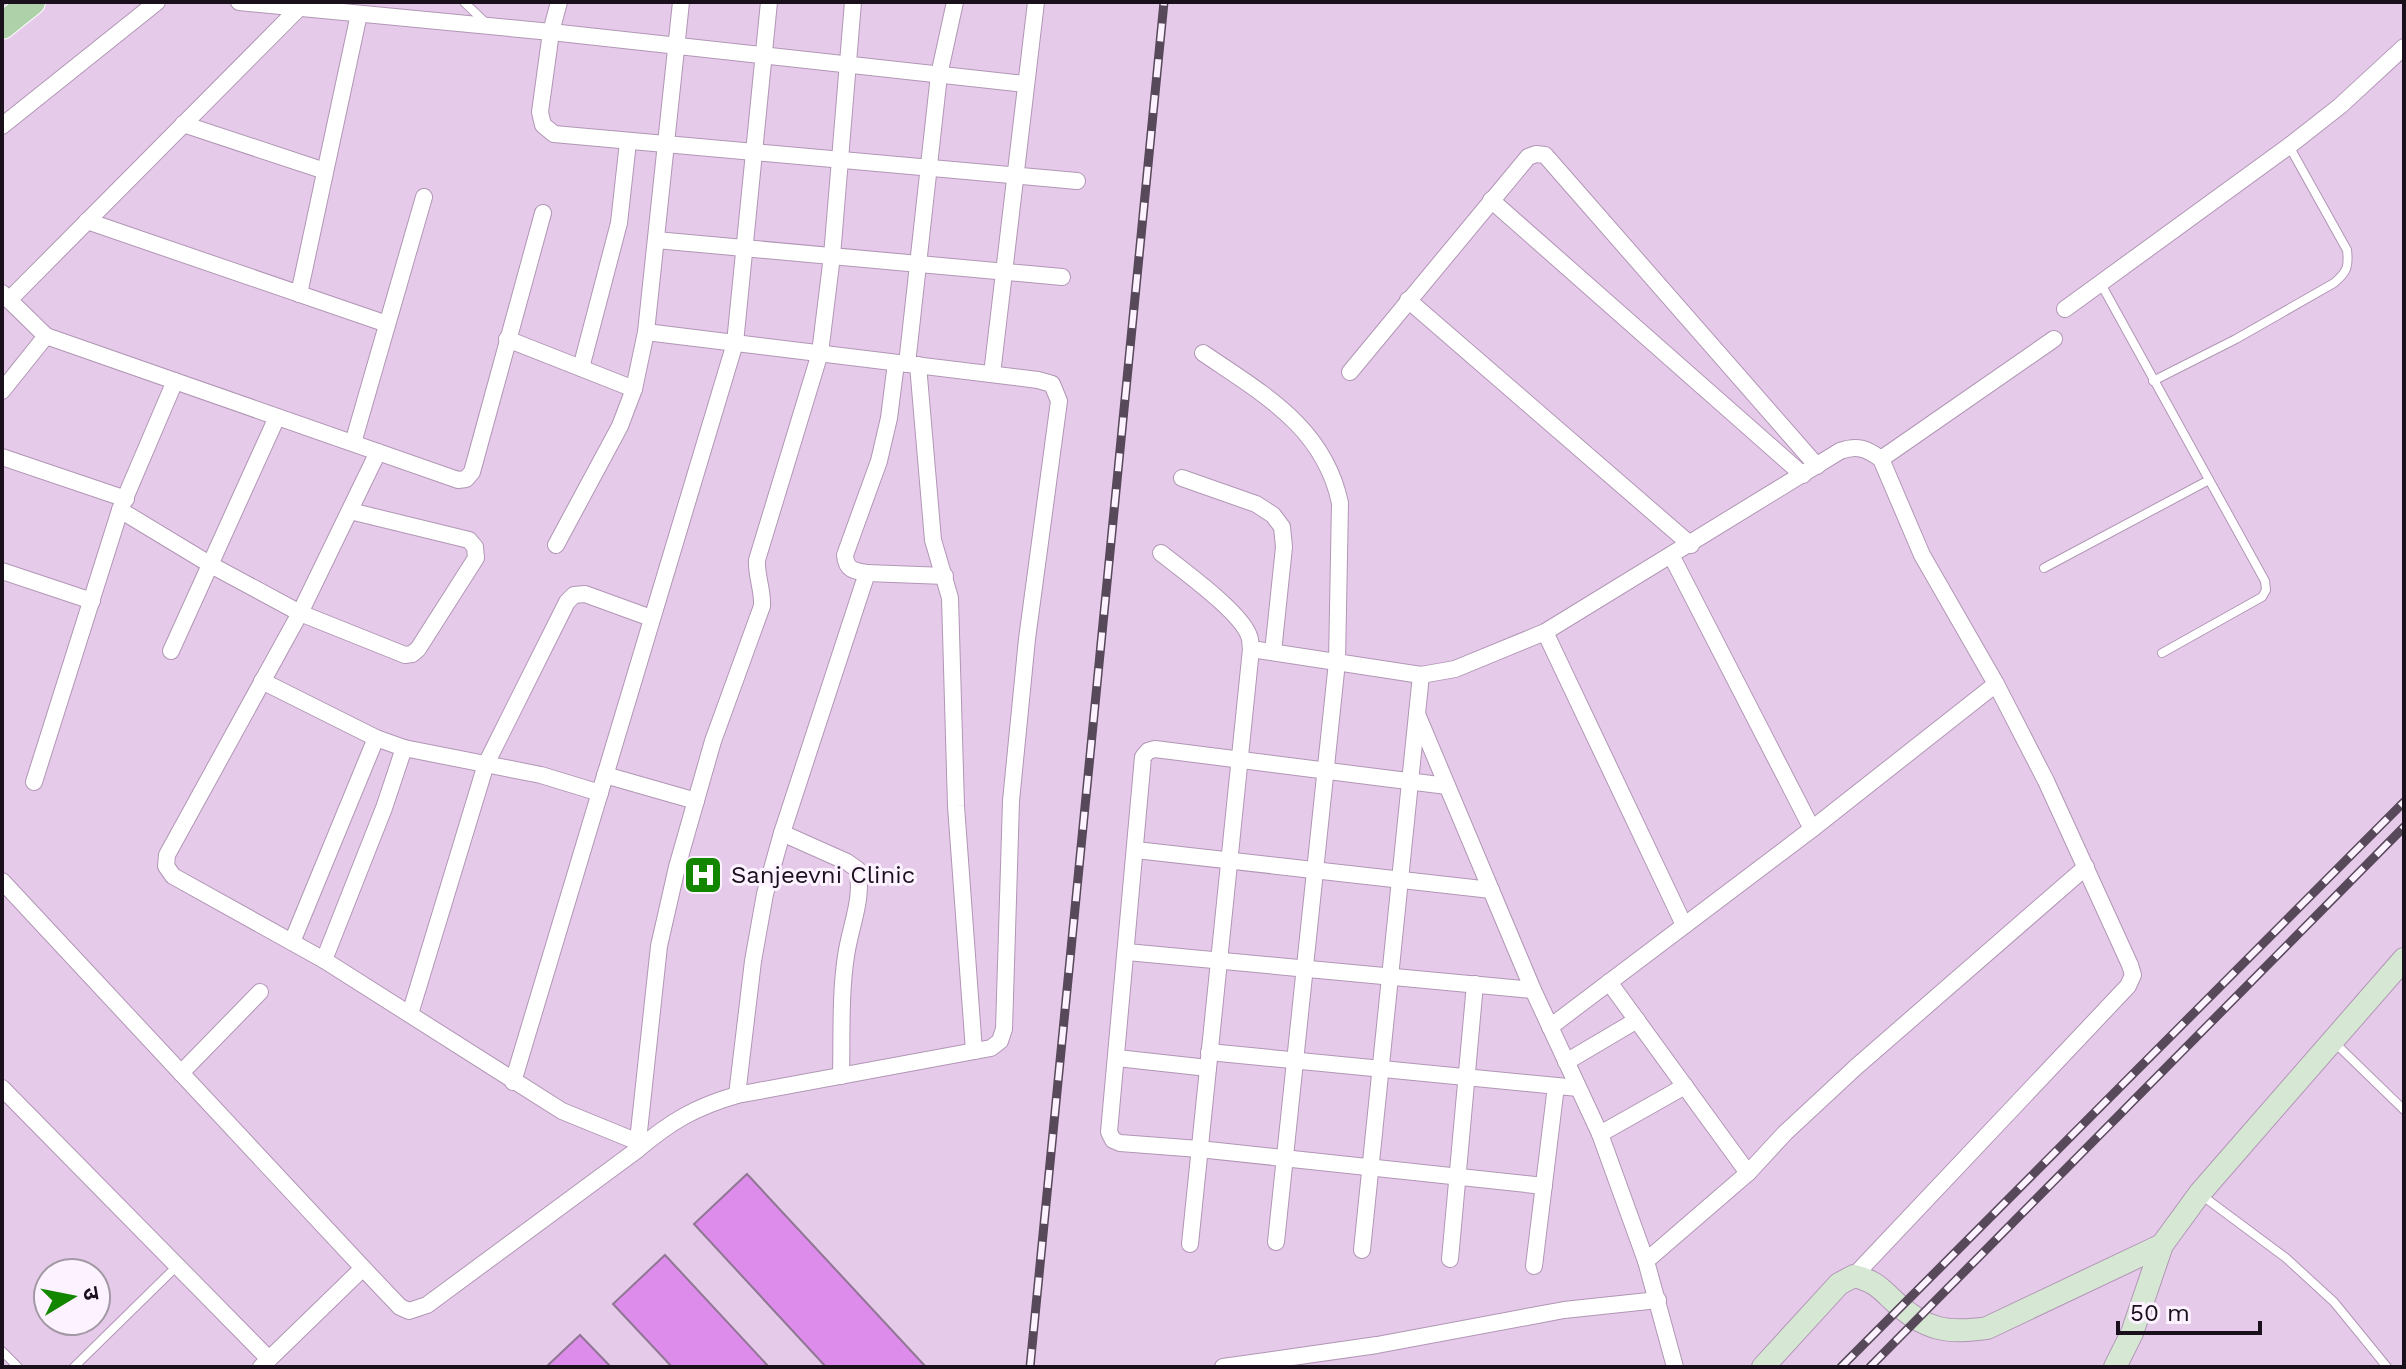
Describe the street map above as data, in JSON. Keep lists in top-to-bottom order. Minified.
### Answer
{"places":{"hospital":["Sanjeevni Clinic"]},"scale_bar":"50 m","north":"right"}
